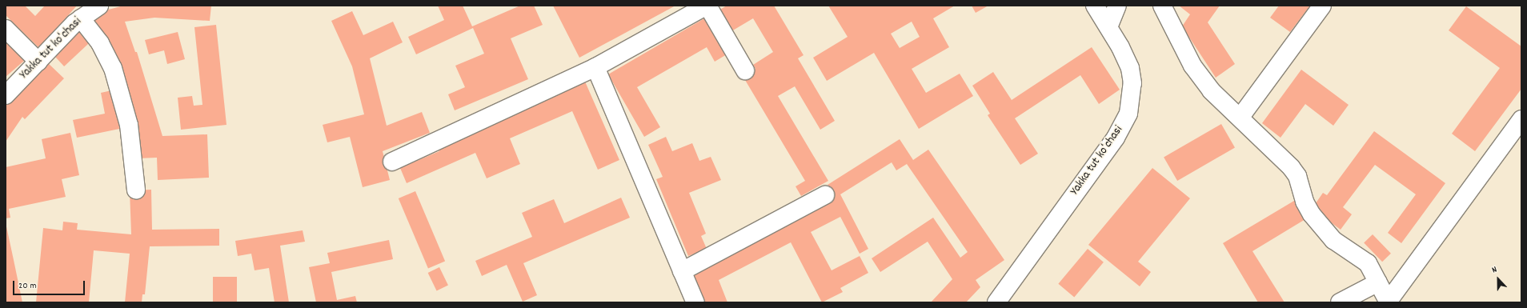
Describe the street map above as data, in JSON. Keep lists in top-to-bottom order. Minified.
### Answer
{"streets":{"street":["Yakka tut koʻchasi"]},"scale_bar":"20 m","north":"top"}
